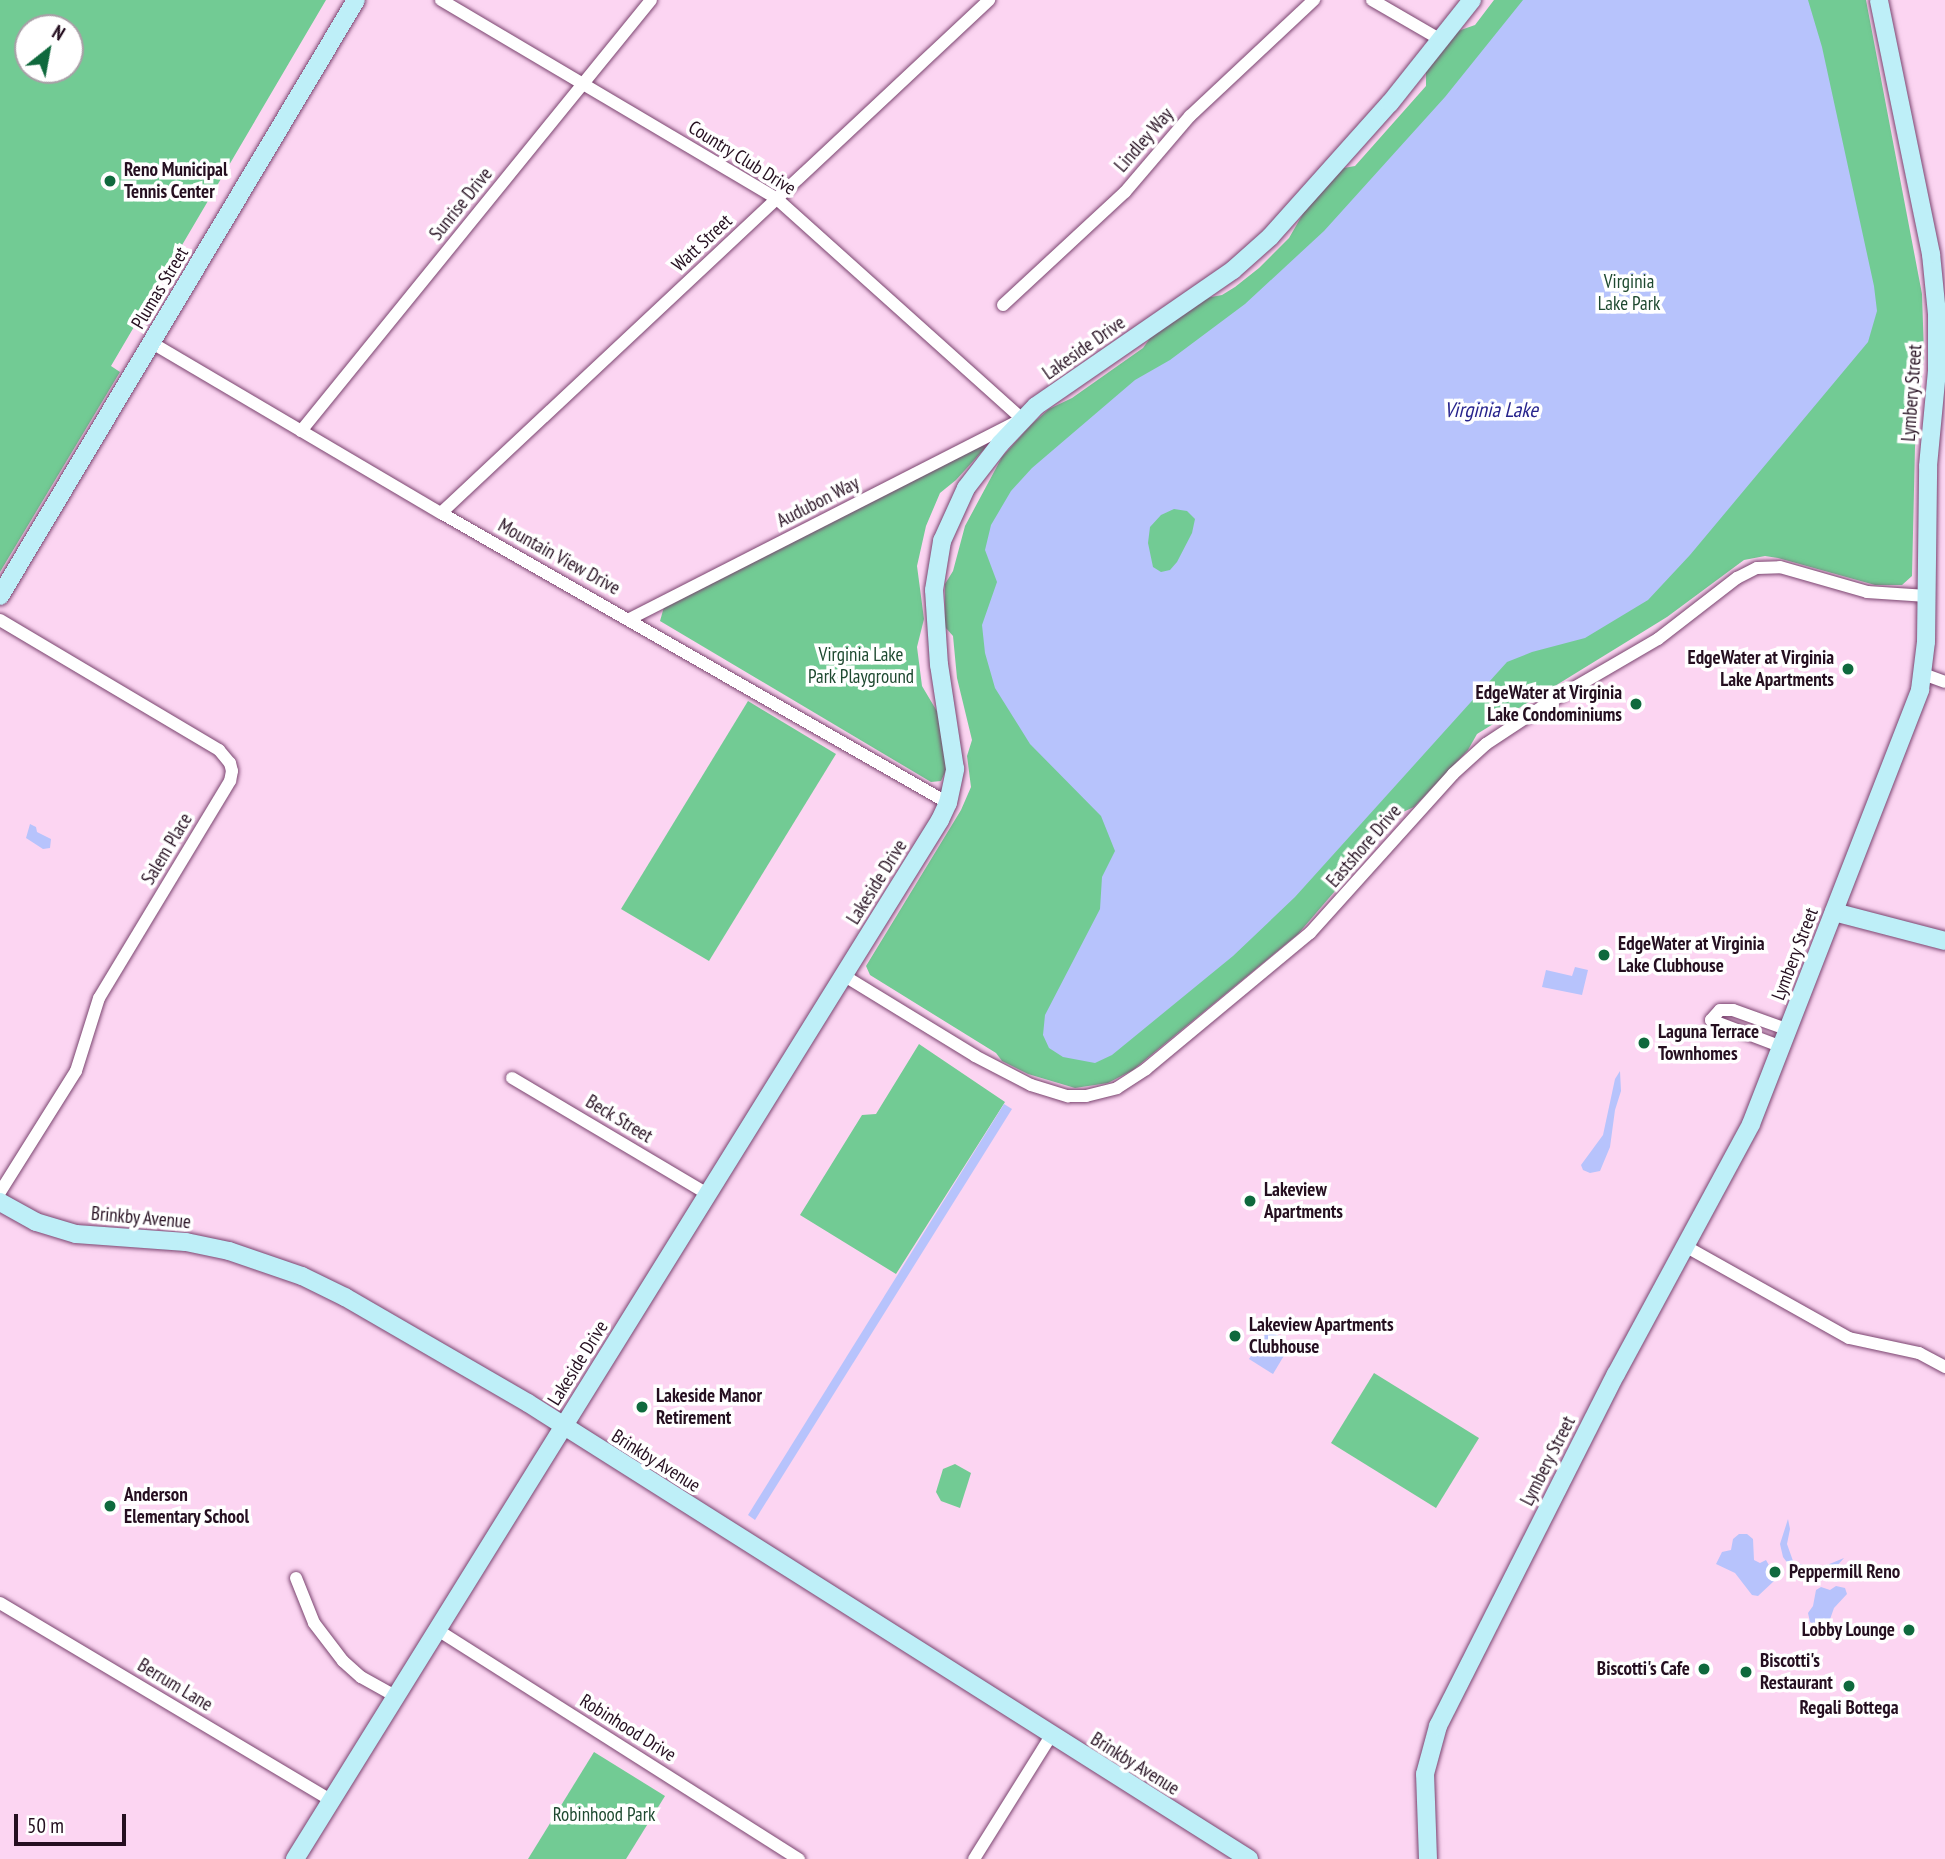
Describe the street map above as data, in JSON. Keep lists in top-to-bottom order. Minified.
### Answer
{"streets":{"street":["Lindley Way","Country Club Drive","Sunrise Drive","Watt Street","Plumas Street","Lakeside Drive","Lymbery Street","Audubon Way","Mountain View Drive","Eastshore Drive","Salem Place","Beck Street","Brinkby Avenue","Berrum Lane","Robinhood Drive"]},"crossings":[["Country Club Drive","Sunrise Drive"],["Country Club Drive","Watt Street"],["Country Club Drive","Lakeside Drive"],["Country Club Drive","Audubon Way"],["Sunrise Drive","Mountain View Drive"],["Watt Street","Mountain View Drive"],["Plumas Street","Mountain View Drive"],["Lakeside Drive","Audubon Way"],["Lakeside Drive","Mountain View Drive"],["Lakeside Drive","Eastshore Drive"],["Lakeside Drive","Beck Street"],["Lakeside Drive","Brinkby Avenue"],["Lakeside Drive","Berrum Lane"],["Lakeside Drive","Robinhood Drive"],["Lymbery Street","Eastshore Drive"],["Audubon Way","Mountain View Drive"]],"water":["Virginia Lake"],"parks":["Virginia Lake Park","Virginia Lake Park Playground","Robinhood Park"],"places":["Reno Municipal Tennis Center","EdgeWater at Virginia Lake Apartments","EdgeWater at Virginia Lake Condominiums","EdgeWater at Virginia Lake Clubhouse","Laguna Terrace Townhomes","Lakeview Apartments","Lakeview Apartments Clubhouse","Lakeside Manor Retirement","Anderson Elementary School","Peppermill Reno","Lobby Lounge","Biscotti's Cafe","Biscotti's Restaurant","Regali Bottega"],"scale_bar":"50 m","north":"top right"}
